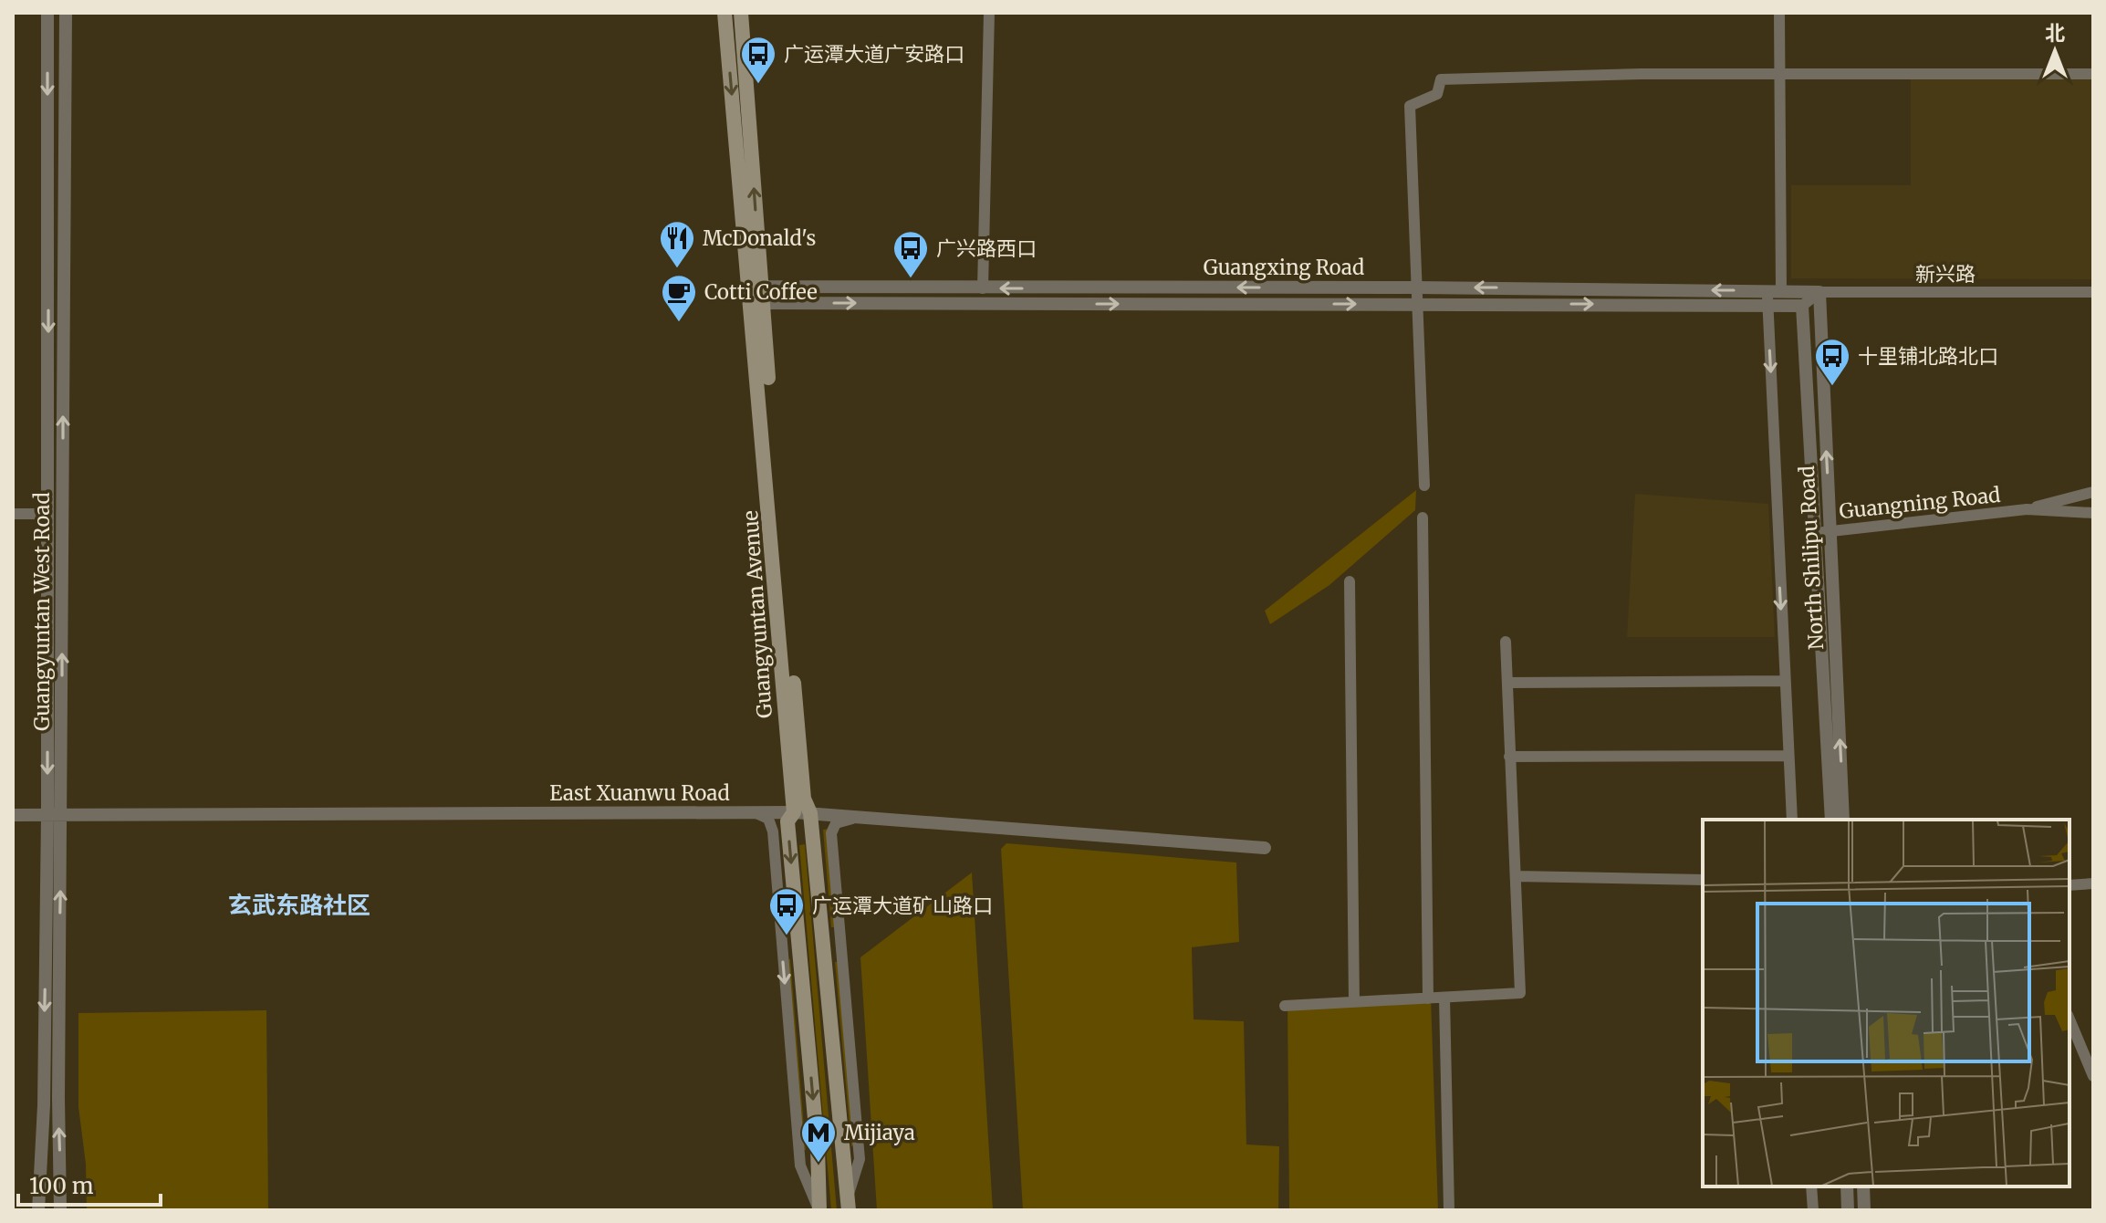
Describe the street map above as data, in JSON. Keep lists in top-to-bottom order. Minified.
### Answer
{"streets":{"main road":["Guangyuntan Avenue"],"street":["Guangxing Road","新兴路","Guangning Road","North Shilipu Road","Guangyuntan West Road","East Xuanwu Road"]},"crossings":[["Guangxing Road","新兴路"],["Guangxing Road","North Shilipu Road"],["Guangxing Road","Guangyuntan Avenue"],["新兴路","North Shilipu Road"],["Guangning Road","North Shilipu Road"],["Guangyuntan West Road","East Xuanwu Road"],["Guangyuntan Avenue","East Xuanwu Road"]],"districts":["玄武东路社区"],"places":{"bus stop":["广运潭大道广安路口","广兴路西口","十里铺北路北口","广运潭大道矿山路口"],"restaurant":["McDonald's"],"cafe":["Cotti Coffee"],"metro station":["Mijiaya"]},"scale_bar":"100 m","north":"top"}
